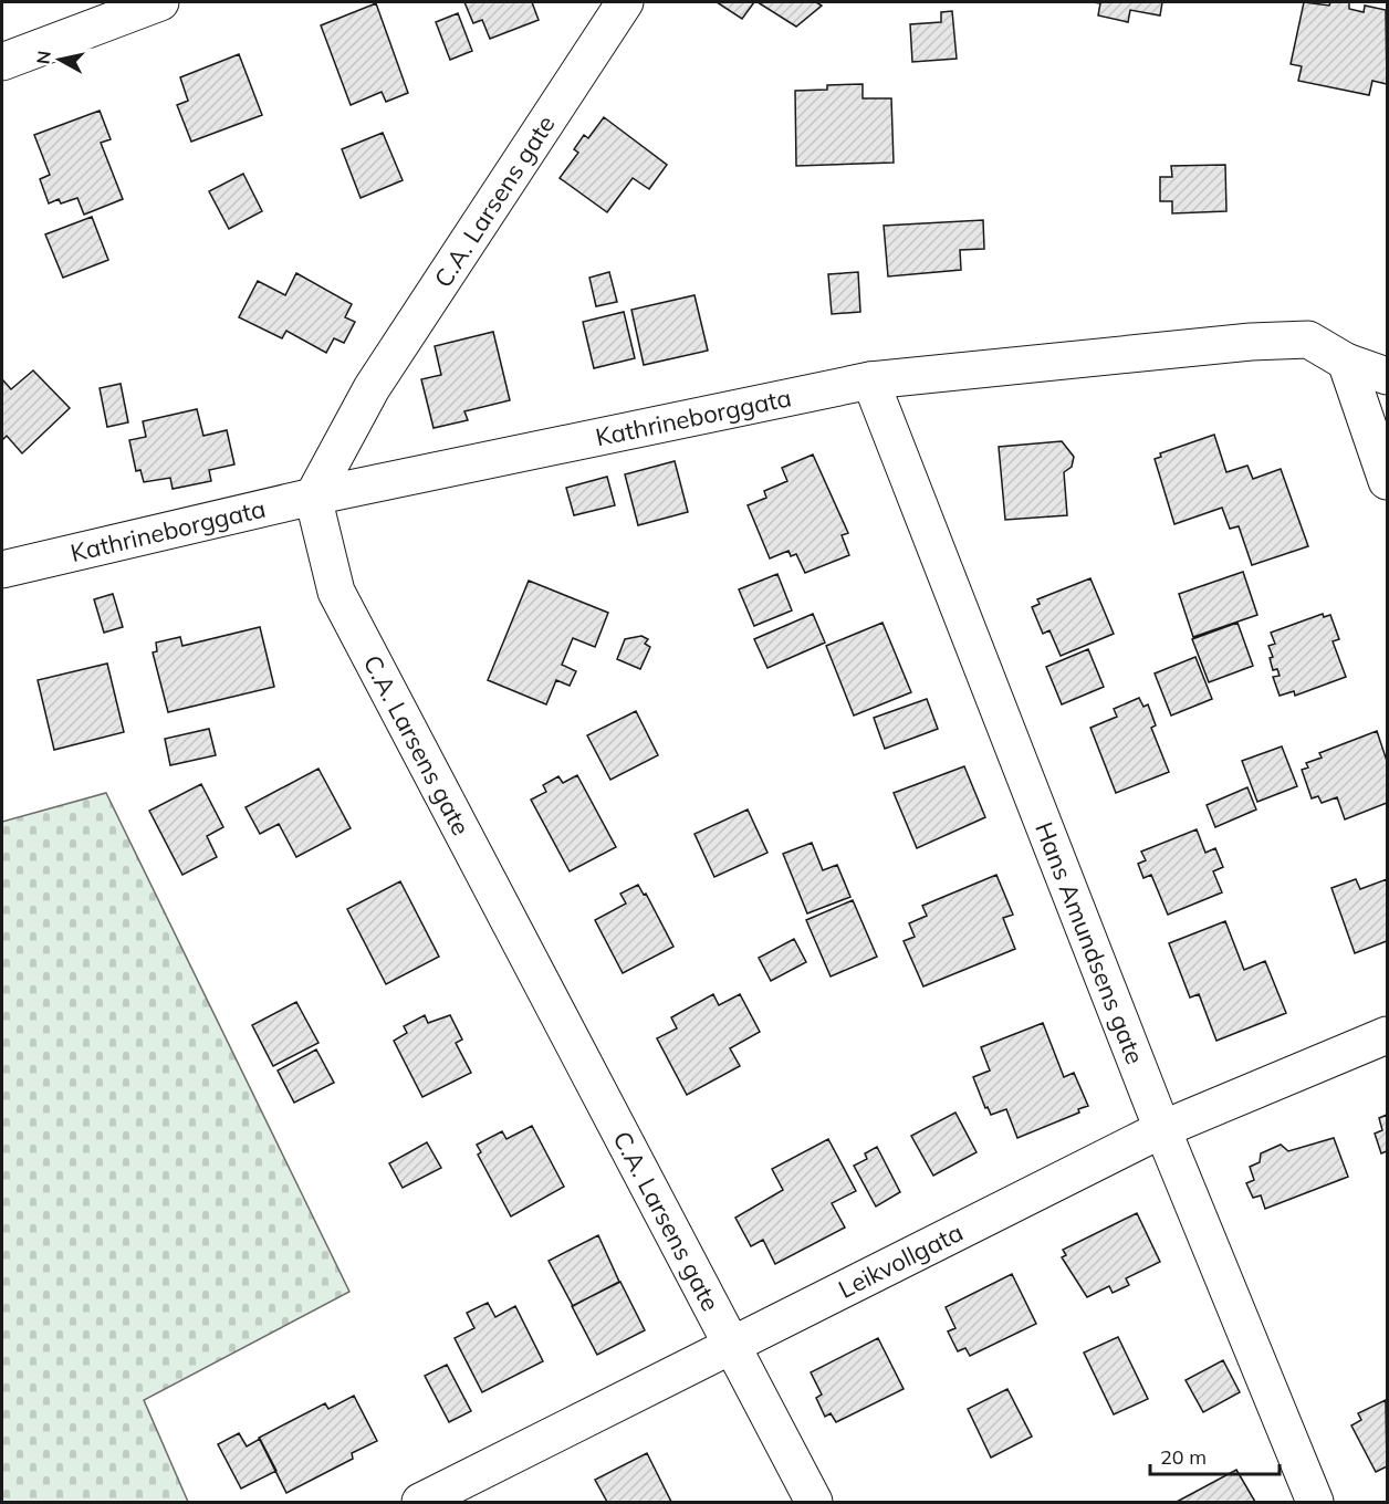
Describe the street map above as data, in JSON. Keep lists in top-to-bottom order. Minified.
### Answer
{"streets":{"street":["C.A. Larsens gate","Kathrineborggata","Hans Amundsens gate","Leikvollgata"]},"crossings":[["C.A. Larsens gate","Kathrineborggata"],["C.A. Larsens gate","Leikvollgata"],["Kathrineborggata","Hans Amundsens gate"],["Hans Amundsens gate","Leikvollgata"]],"scale_bar":"20 m","north":"left"}
